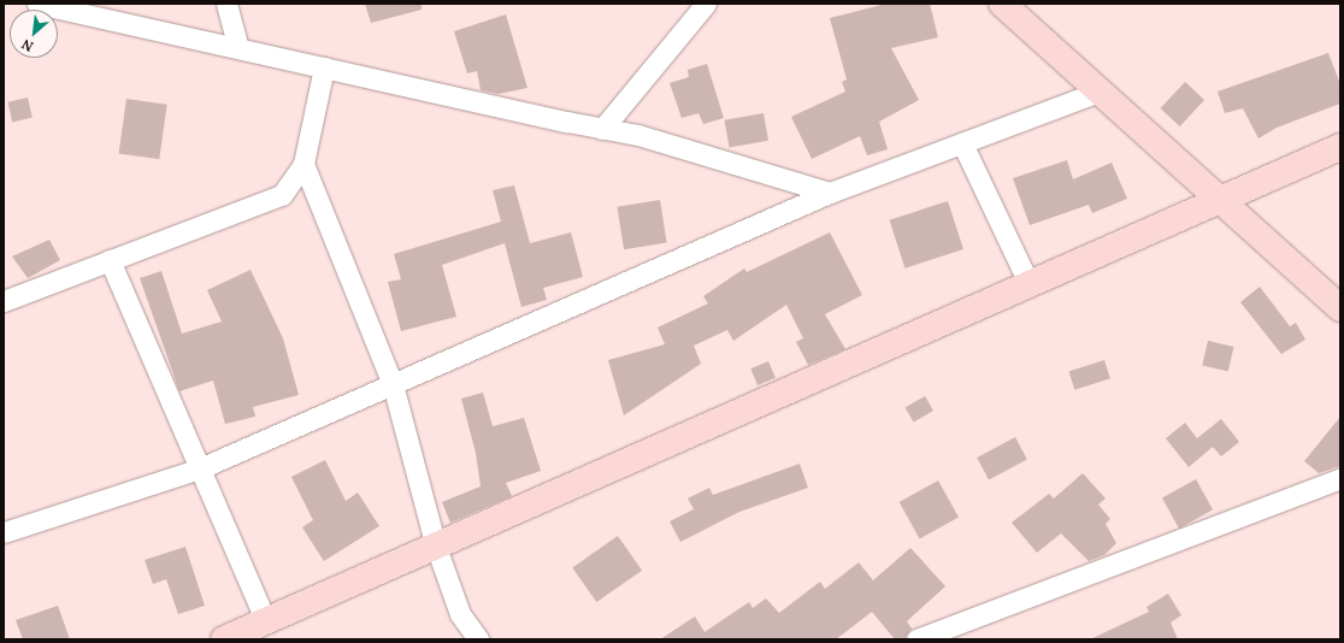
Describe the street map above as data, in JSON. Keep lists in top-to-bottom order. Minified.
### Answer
{"north":"bottom left"}
